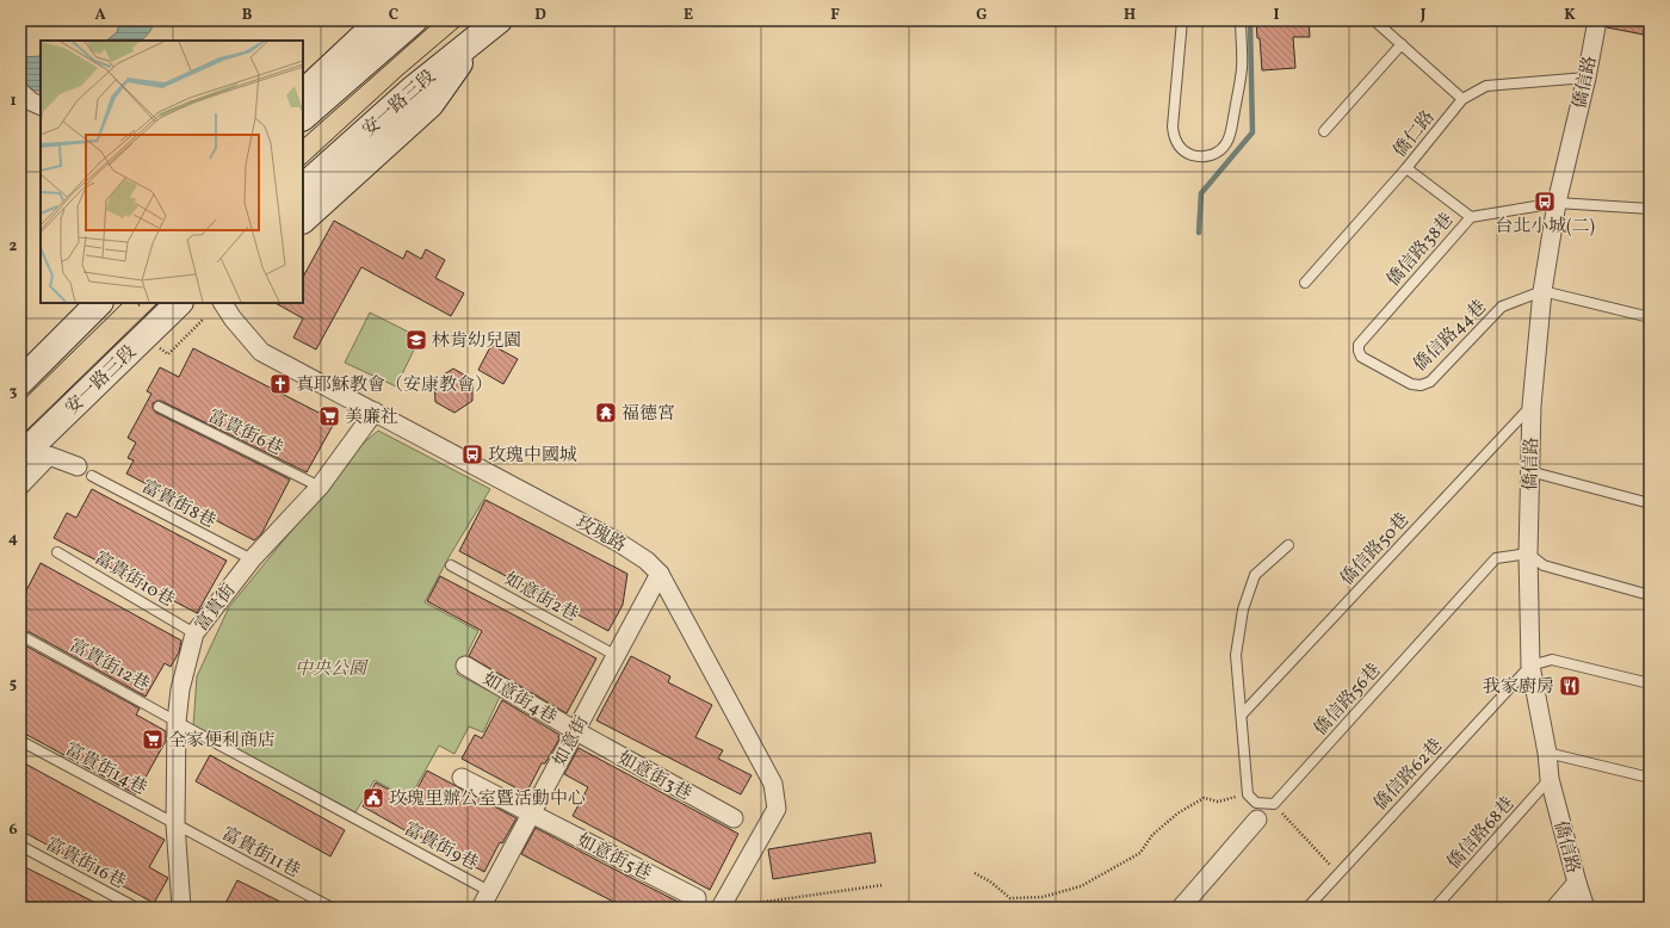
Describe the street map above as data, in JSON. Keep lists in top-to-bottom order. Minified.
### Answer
{"streets":{"street":["僑信路","安一路三段","玫瑰路","富貴街","如意街4巷","如意街","如意街3巷","如意街5巷"],"lane":["僑仁路","僑信路38巷","僑信路44巷","富貴街6巷","富貴街8巷","僑信路50巷","富貴街10巷","如意街2巷","富貴街12巷","僑信路56巷","富貴街14巷","僑信路62巷","僑信路68巷","富貴街9巷","富貴街11巷","富貴街16巷"]},"crossings":[["僑信路","僑仁路"],["僑信路","僑信路38巷"],["僑信路","僑信路44巷"],["僑信路","僑信路50巷"],["僑信路","僑信路56巷"],["僑信路","僑信路62巷"],["僑信路","僑信路68巷"],["僑信路38巷","僑信路44巷"],["富貴街6巷","富貴街"],["富貴街8巷","富貴街"],["玫瑰路","富貴街"],["玫瑰路","如意街"],["富貴街10巷","富貴街"],["如意街2巷","如意街"],["富貴街","富貴街12巷"],["富貴街","富貴街14巷"],["富貴街","富貴街9巷"],["富貴街","富貴街11巷"],["富貴街12巷","富貴街9巷"],["如意街4巷","如意街"],["如意街4巷","如意街3巷"],["如意街","如意街3巷"],["如意街","富貴街9巷"],["如意街","如意街5巷"],["富貴街14巷","富貴街11巷"]],"parks":["中央公園"],"places":{"bus stop":["台北小城(二)","玫瑰中國城"],"school or university":["林肯幼兒園"],"church":["真耶穌教會（安康教會）"],"temple":["福德宮"],"supermarket":["美廉社","全家便利商店"],"restaurant":["我家廚房"],"public building":["玫瑰里辦公室暨活動中心"]},"grid":{"columns":["A","B","C","D","E","F","G","H","I","J","K"],"rows":["1","2","3","4","5","6"]}}
